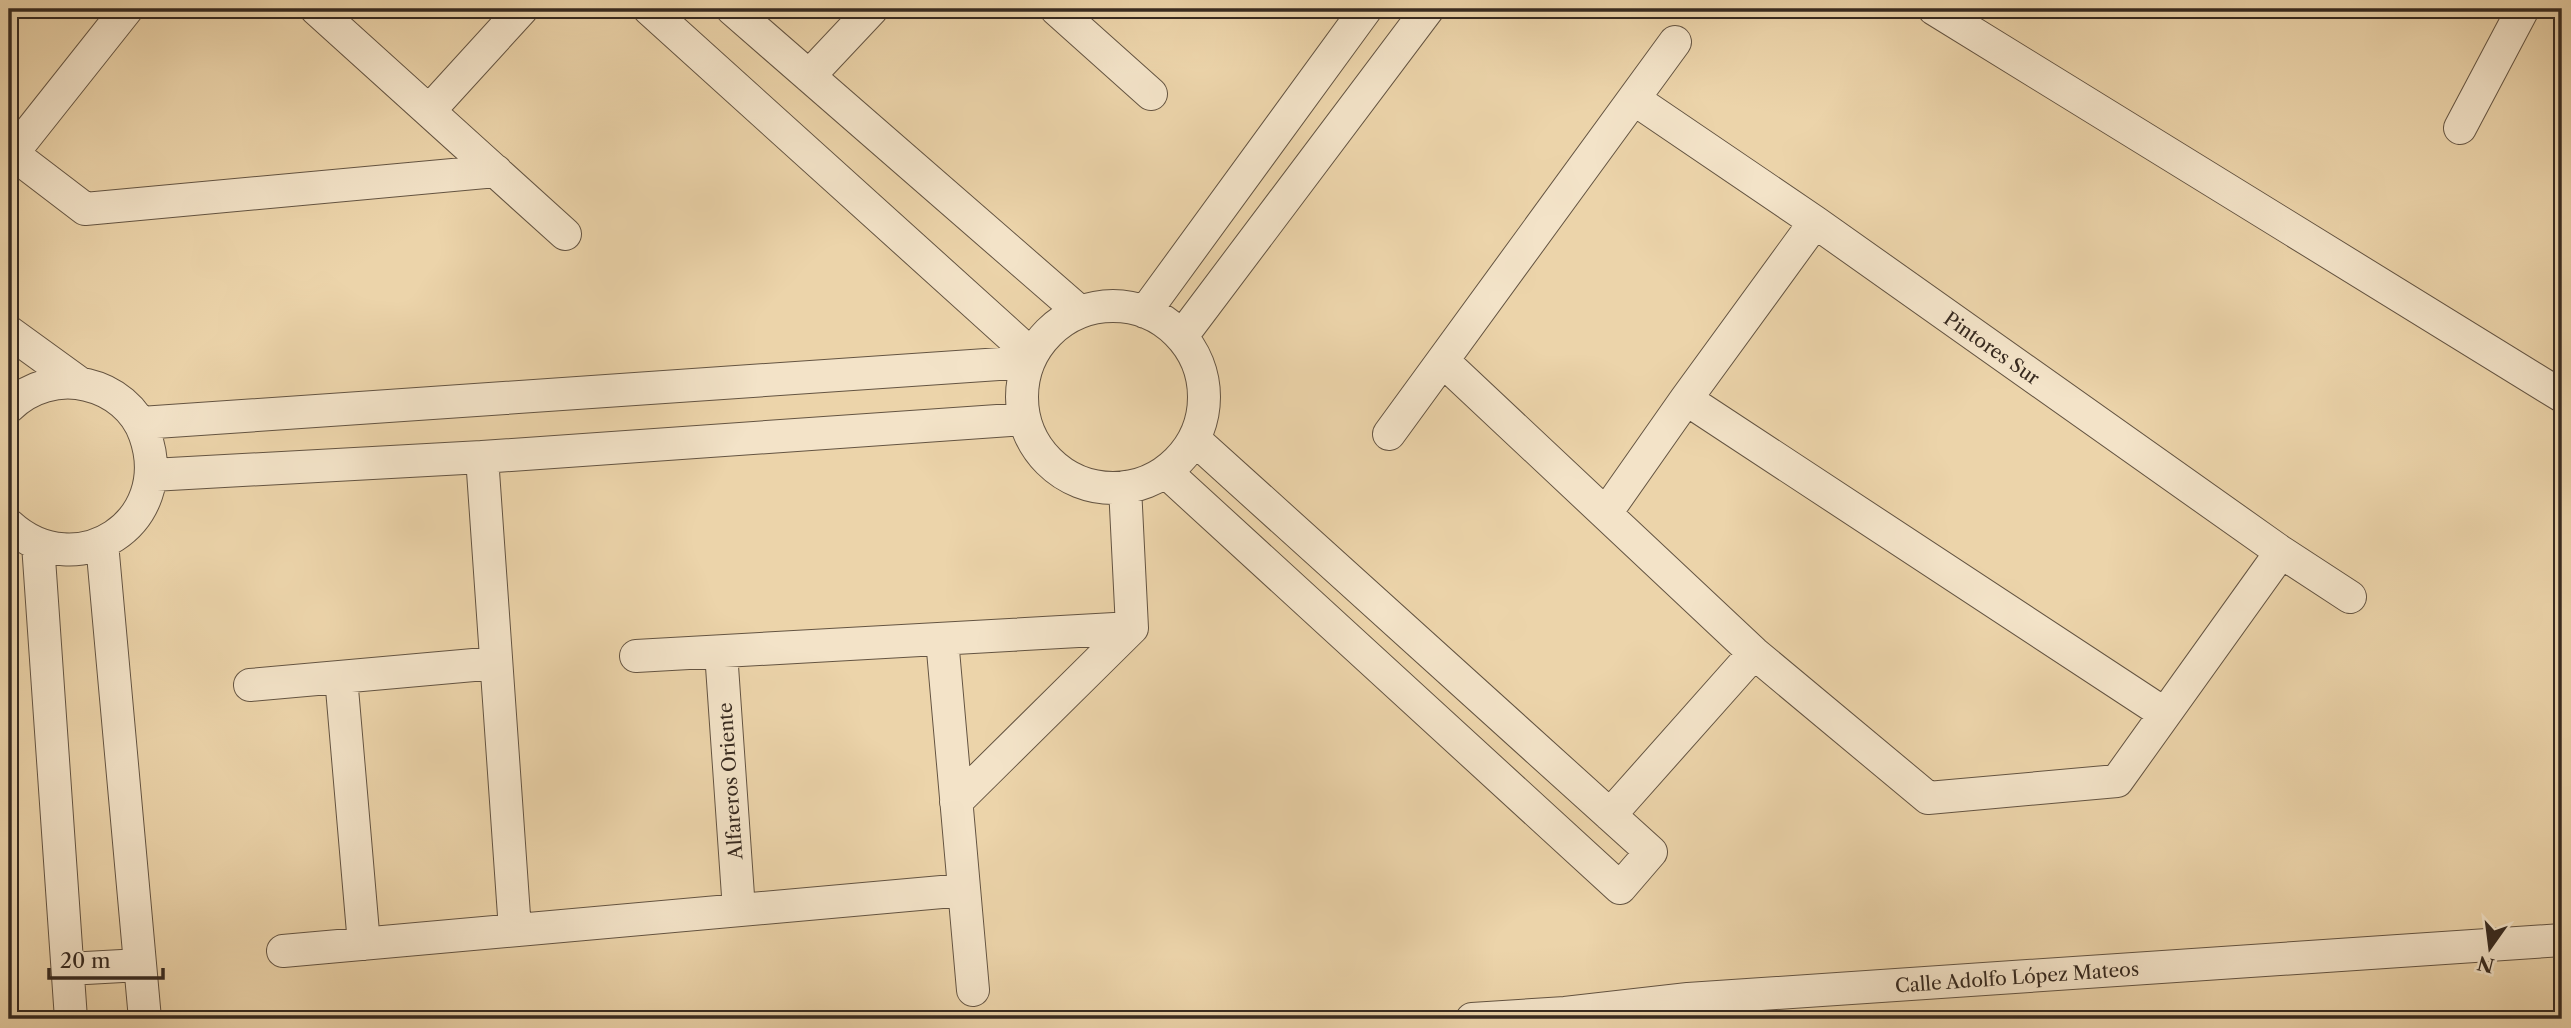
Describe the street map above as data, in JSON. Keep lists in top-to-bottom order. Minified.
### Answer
{"streets":{"street":["Pintores Sur","Alfareros Oriente","Calle Adolfo López Mateos"]},"scale_bar":"20 m","north":"bottom"}
